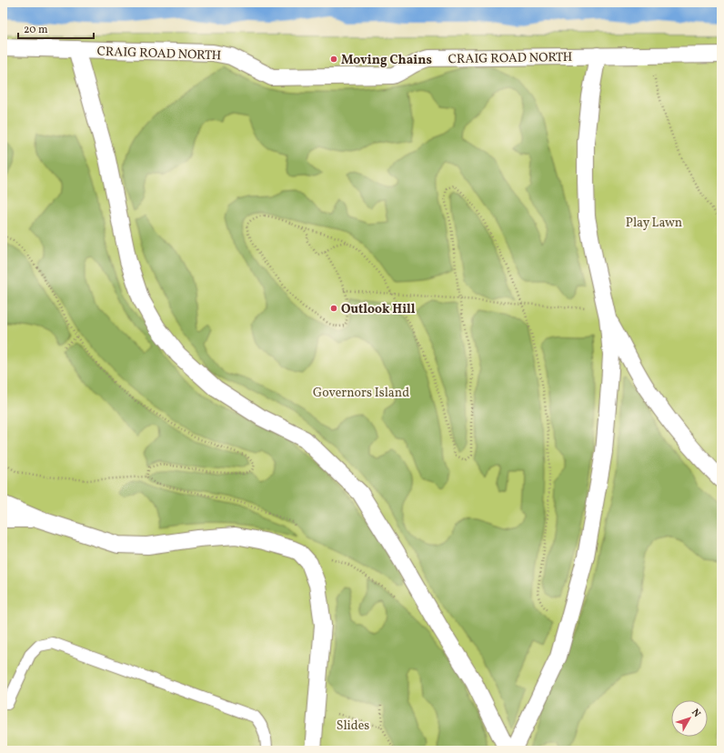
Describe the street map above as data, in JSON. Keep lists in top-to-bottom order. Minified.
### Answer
{"streets":{"street":["CRAIG ROAD NORTH"]},"parks":["Play Lawn","Governors Island","Slides"],"places":["Moving Chains","Outlook Hill"],"scale_bar":"20 m","north":"top right"}
